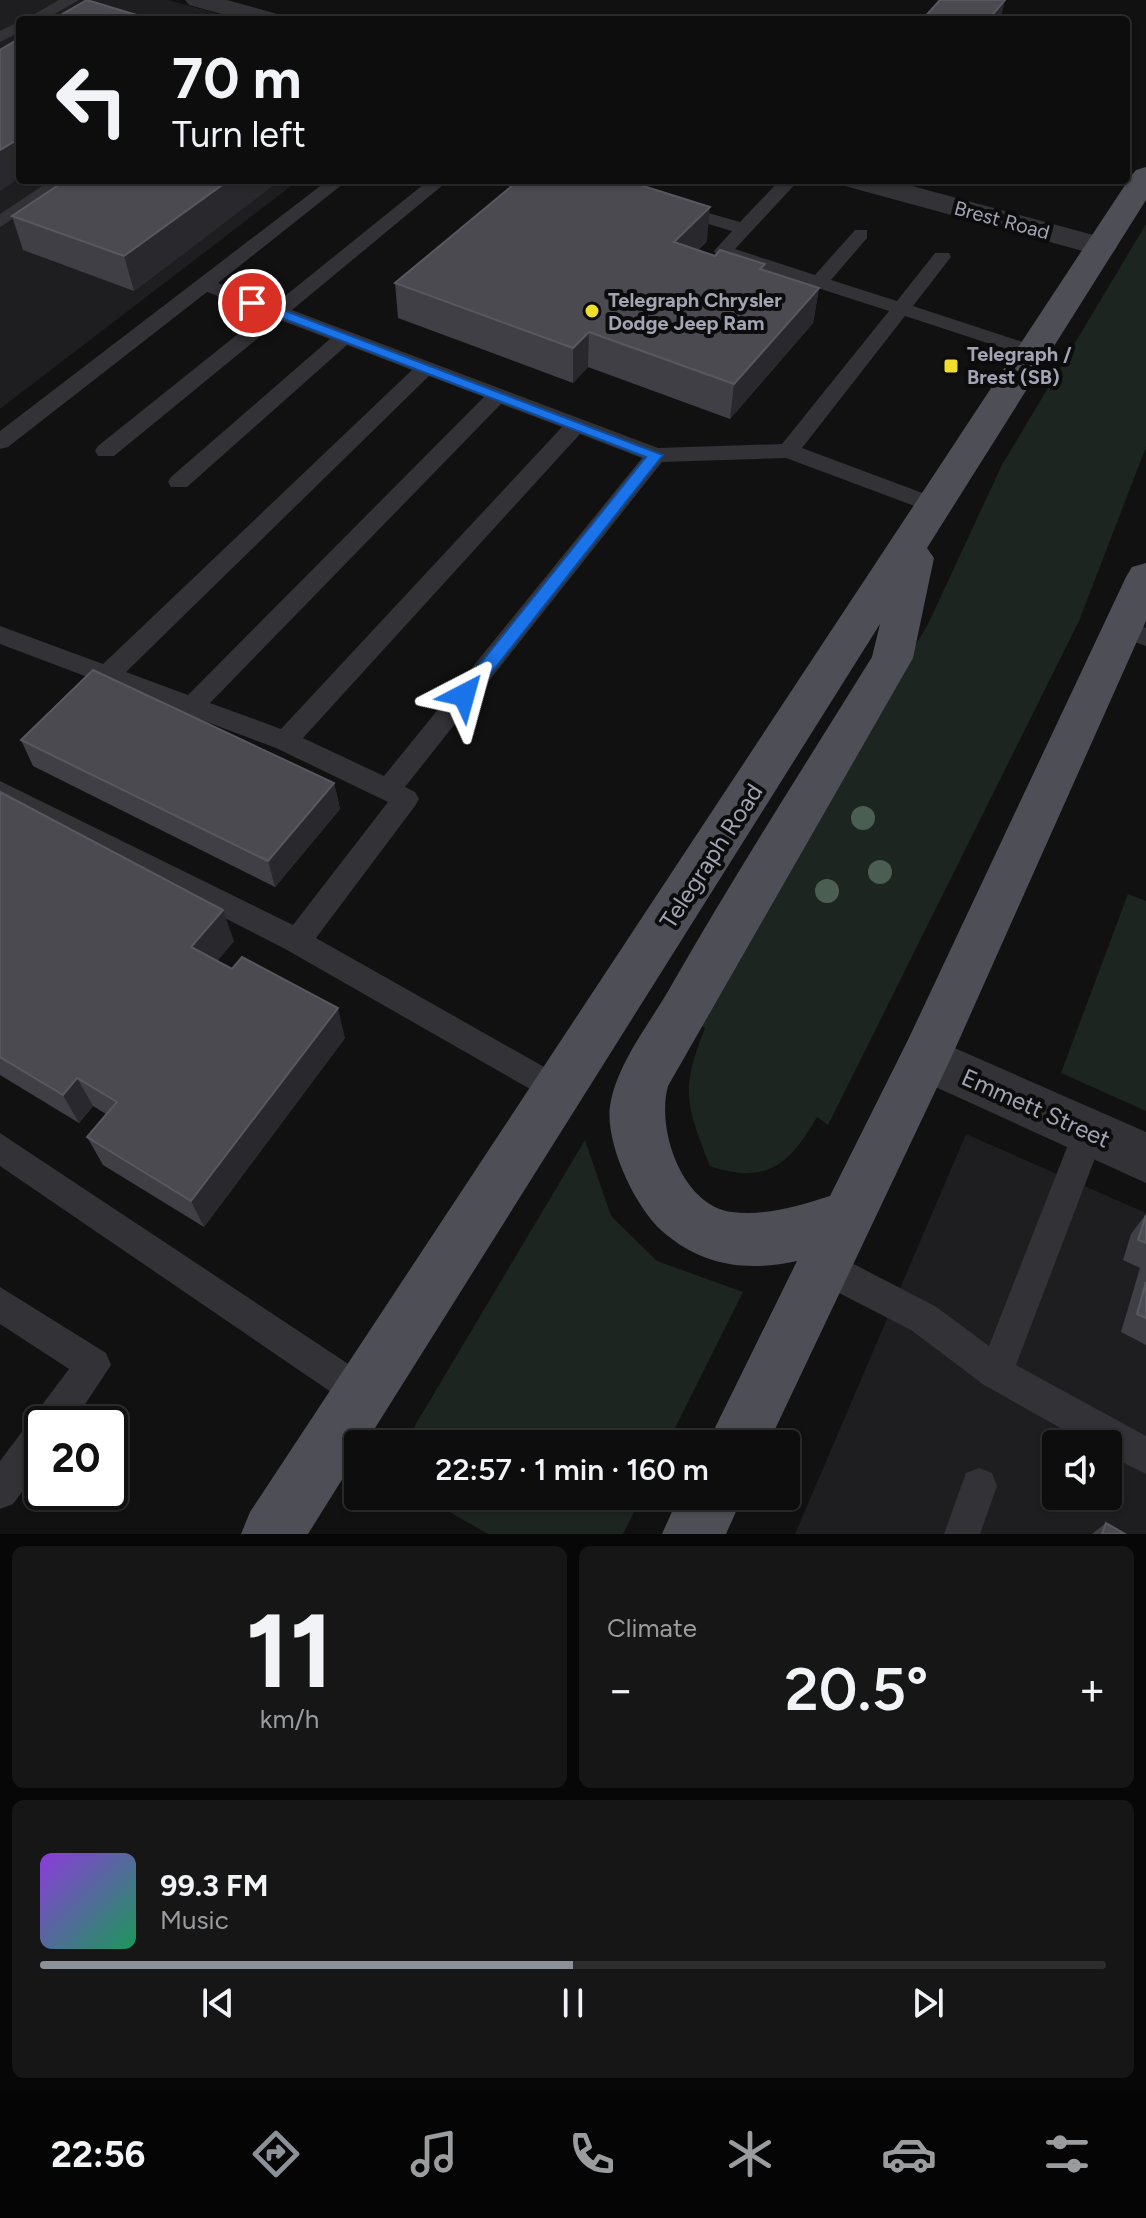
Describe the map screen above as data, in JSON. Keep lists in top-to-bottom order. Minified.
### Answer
{"streets":{"main road":["Telegraph Road"],"street":["Brest Road","Emmett Street"]},"crossings":[["Brest Road","Telegraph Road"]],"places":{"other":["Telegraph Chrysler Dodge Jeep Ram"],"transit":["Telegraph / Brest (SB)"]},"page":{"turn":["70 m","Turn left"],"limit":"20","trip":"22:57 · 1 min · 160 m","tile":[["11","km/h"],"Climate"],"heat":["−","20.5°","+"],"song":["99.3 FM","Music"],"tabs":"22:56"}}
